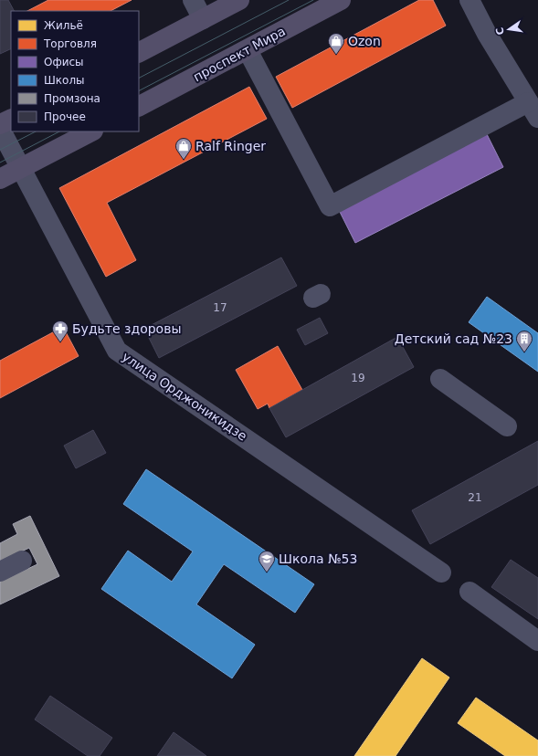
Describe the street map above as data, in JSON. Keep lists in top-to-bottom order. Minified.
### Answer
{"streets":{"main road":["проспект Мира"],"street":["улица Орджоникидзе"]},"places":{"shop":["Ozon","Ralf Ringer"],"pharmacy":["Будьте здоровы"],"building":["Детский сад №23"],"school or university":["Школа №53"]},"house_numbers":["17","19","21"],"legend":["Жильё","Торговля","Офисы","Школы","Промзона","Прочее"],"north":"left"}
